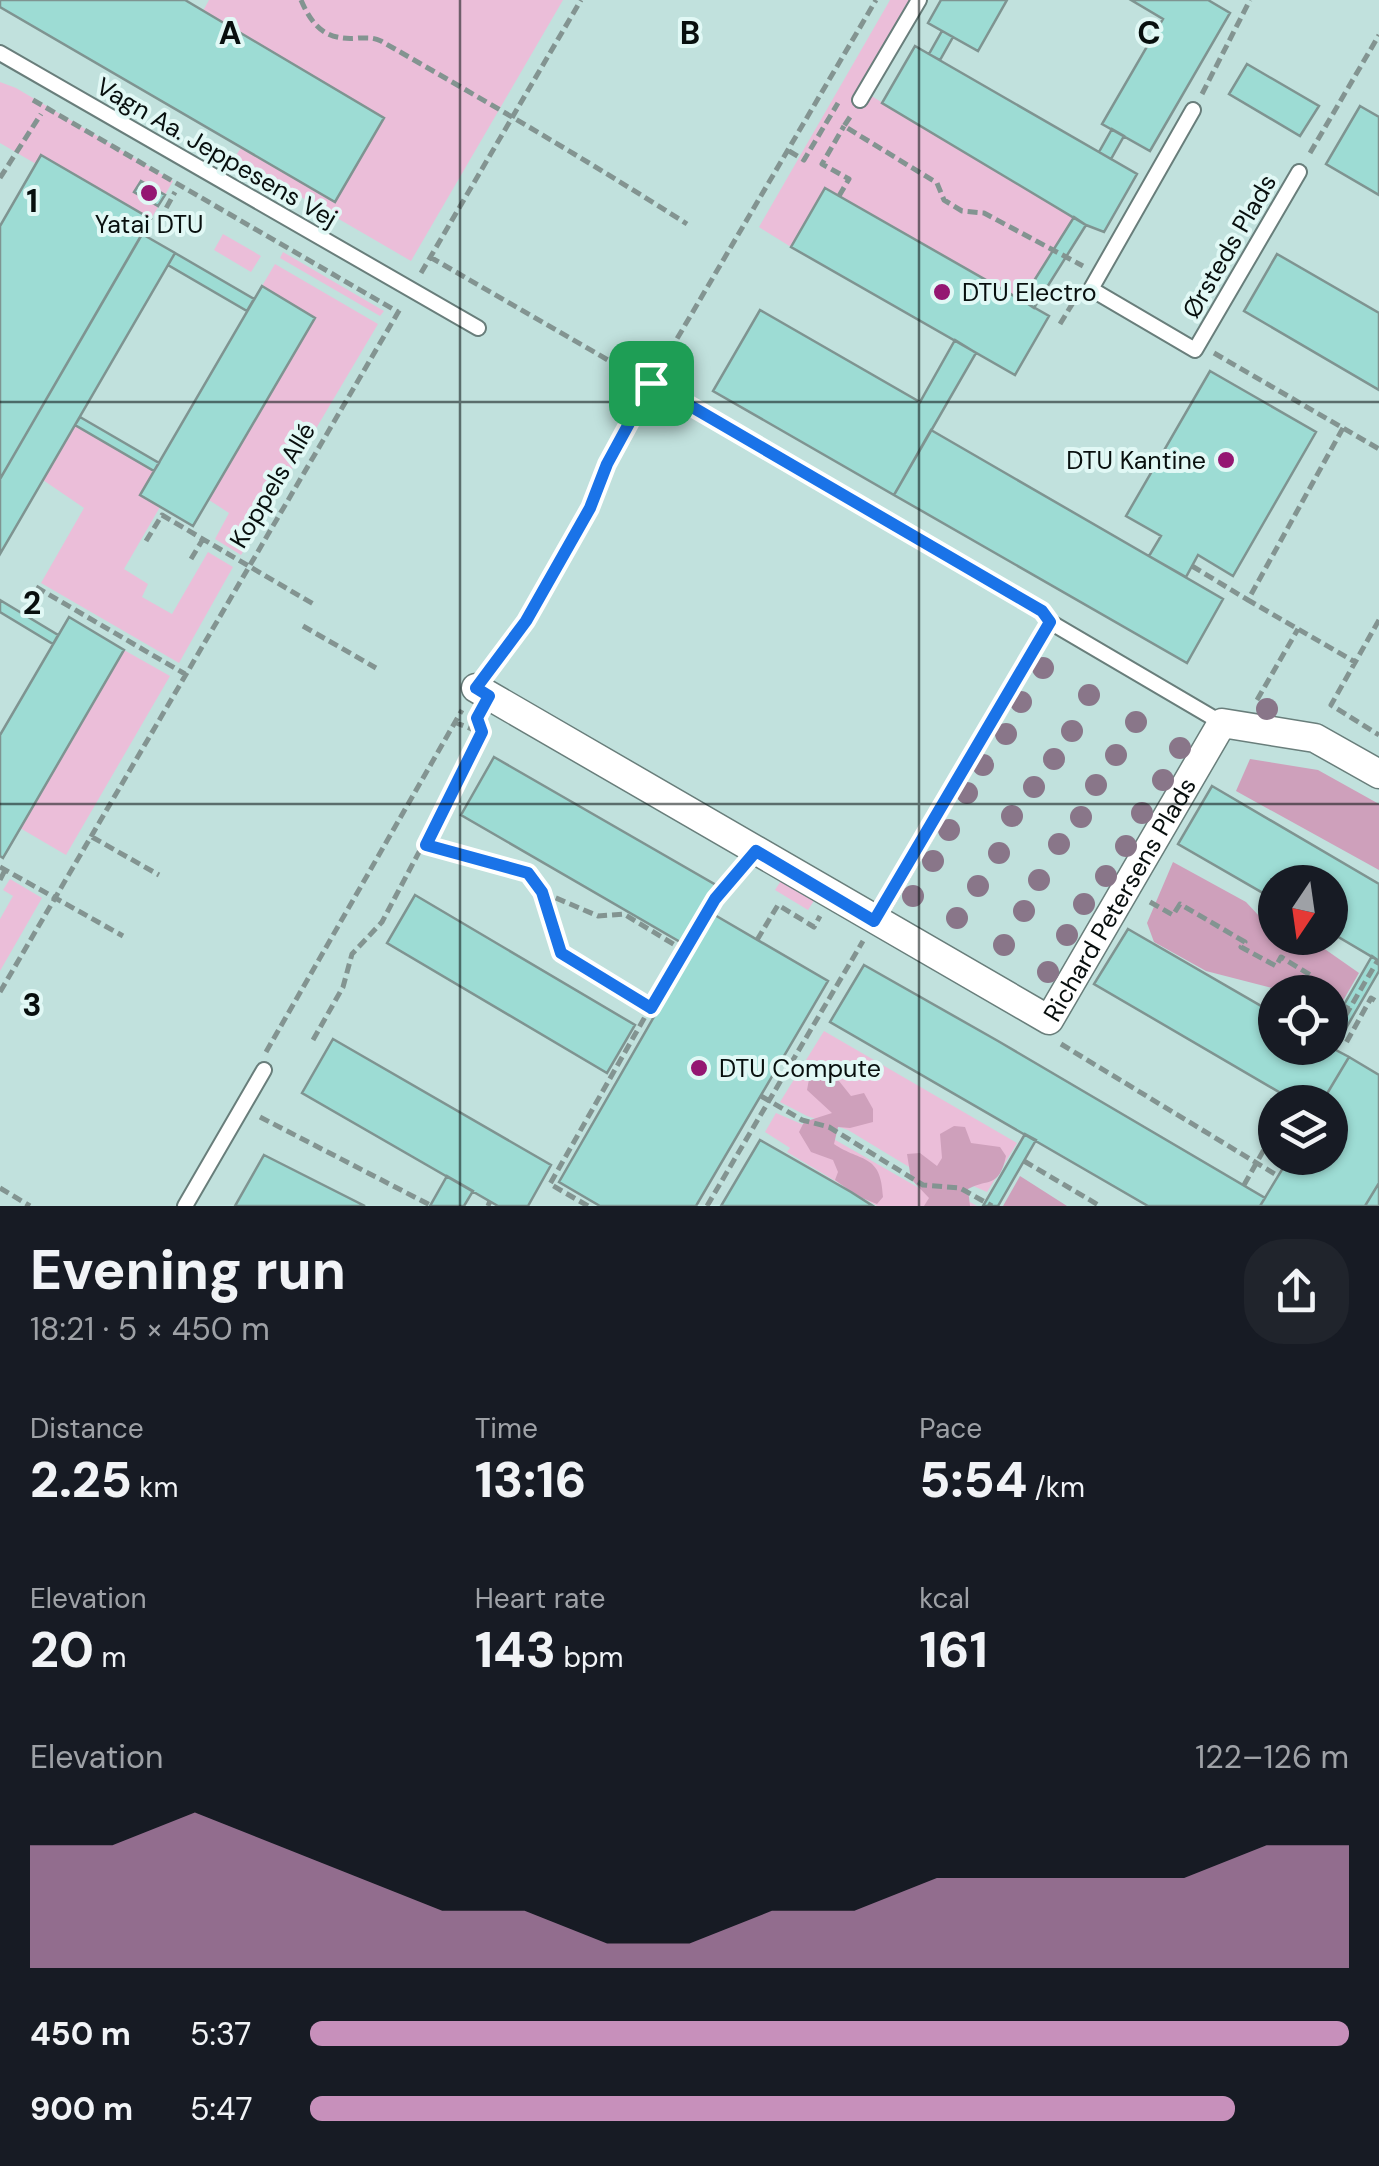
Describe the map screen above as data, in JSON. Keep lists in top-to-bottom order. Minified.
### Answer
{"streets":{"street":["Richard Petersens Plads"],"lane":["Vagn Aa. Jeppesens Vej","Ørsteds Plads"],"path":["Koppels Allé"]},"crossings":[["Vagn Aa. Jeppesens Vej","Koppels Allé"]],"places":["Yatai DTU","DTU Electro","DTU Kantine","DTU Compute"],"north":"bottom","page":{"heading":["Evening run","18:21 · 5 × 450 m"],"stats":[["Distance","2.25 km"],["Time","13:16"],["Pace","5:54 /km"],["Elevation","20 m"],["Heart rate","143 bpm"],["kcal","161"]],"chart":["Elevation","122–126 m"],"list":[{"name":"450 m","note":"5:37"},{"name":"900 m","note":"5:47"}]},"grid":{"columns":["A","B","C"],"rows":["1","2","3"]}}
